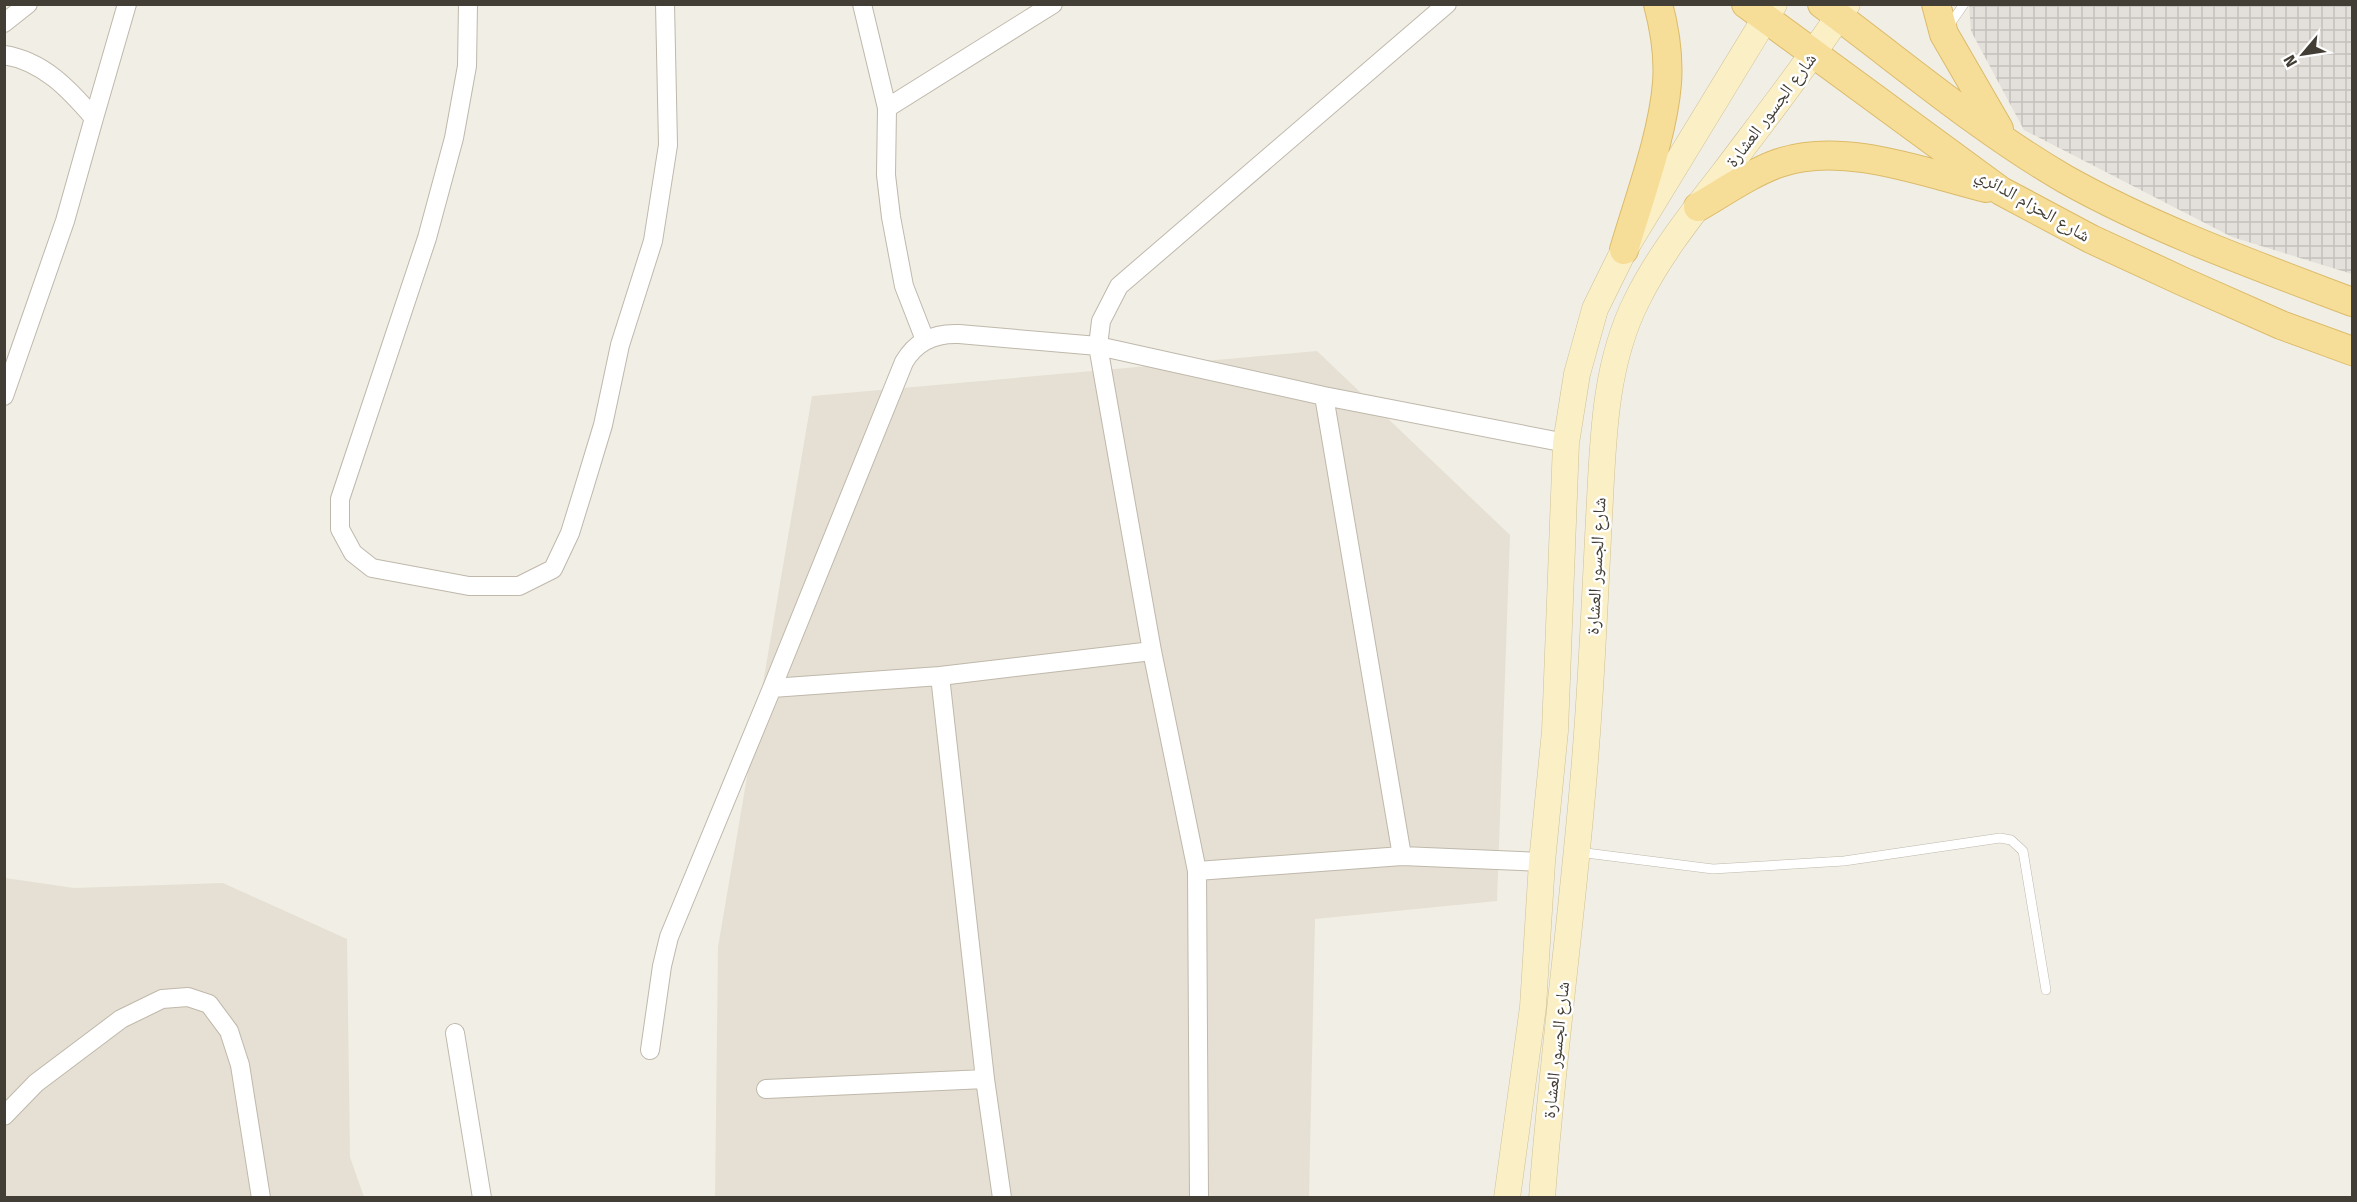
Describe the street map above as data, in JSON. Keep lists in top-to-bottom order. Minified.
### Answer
{"streets":{"main road":["شارع الجسور العشارة","شارع الحزام الدائري"]},"crossings":[["شارع الجسور العشارة","شارع الحزام الدائري"]],"north":"bottom left"}
